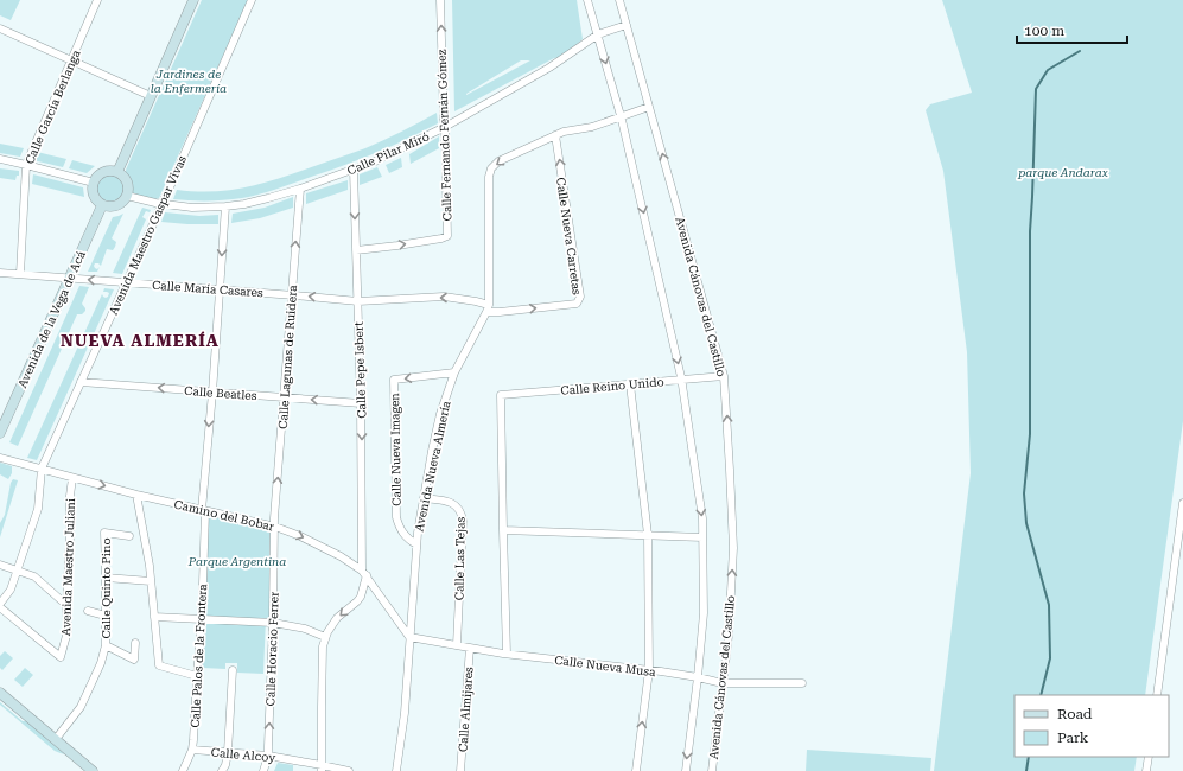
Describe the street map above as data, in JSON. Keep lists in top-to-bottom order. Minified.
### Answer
{"streets":{"main road":["Avenida de la Vega de Acá"],"street":["Calle García Berlanga","Calle Fernando Fernán Gómez","Calle Pilar Miró","Avenida Maestro Gaspar Vivas","Calle Nueva Carretas","Calle María Casares","Avenida Cánovas del Castillo","Calle Lagunas de Ruidera","Calle Pepe Isbert","Calle Reino Unido","Calle Beatles","Calle Nueva Imagen","Avenida Nueva Almería","Camino del Bobar","Calle Las Tejas","Avenida Maestro Juliani","Calle Quinto Pino","Calle Horacio Ferrer","Calle Palos de la Frontera","Calle Nueva Musa","Calle Almijares","Calle Alcoy"]},"crossings":[["Calle García Berlanga","Calle María Casares"],["Calle Fernando Fernán Gómez","Calle Pilar Miró"],["Calle Fernando Fernán Gómez","Calle Pepe Isbert"],["Calle Pilar Miró","Avenida Maestro Gaspar Vivas"],["Calle Pilar Miró","Avenida Cánovas del Castillo"],["Calle Pilar Miró","Avenida de la Vega de Acá"],["Calle Pilar Miró","Calle Lagunas de Ruidera"],["Calle Pilar Miró","Calle Pepe Isbert"],["Calle Pilar Miró","Calle Palos de la Frontera"],["Avenida Maestro Gaspar Vivas","Calle María Casares"],["Avenida Maestro Gaspar Vivas","Calle Beatles"],["Avenida Maestro Gaspar Vivas","Camino del Bobar"],["Avenida Maestro Gaspar Vivas","Avenida Maestro Juliani"],["Calle Nueva Carretas","Calle María Casares"],["Calle Nueva Carretas","Avenida Nueva Almería"],["Calle María Casares","Avenida de la Vega de Acá"],["Calle María Casares","Calle Lagunas de Ruidera"],["Calle María Casares","Calle Pepe Isbert"],["Calle María Casares","Avenida Nueva Almería"],["Calle María Casares","Calle Palos de la Frontera"],["Avenida Cánovas del Castillo","Calle Reino Unido"],["Avenida Cánovas del Castillo","Avenida Nueva Almería"],["Avenida Cánovas del Castillo","Calle Nueva Musa"],["Calle Lagunas de Ruidera","Calle Beatles"],["Calle Lagunas de Ruidera","Camino del Bobar"],["Calle Lagunas de Ruidera","Calle Horacio Ferrer"],["Calle Pepe Isbert","Calle Beatles"],["Calle Pepe Isbert","Camino del Bobar"],["Calle Beatles","Calle Palos de la Frontera"],["Calle Nueva Imagen","Avenida Nueva Almería"],["Avenida Nueva Almería","Camino del Bobar"],["Avenida Nueva Almería","Calle Las Tejas"],["Avenida Nueva Almería","Calle Nueva Musa"],["Camino del Bobar","Avenida Maestro Juliani"],["Camino del Bobar","Calle Horacio Ferrer"],["Camino del Bobar","Calle Palos de la Frontera"],["Camino del Bobar","Calle Nueva Musa"],["Calle Las Tejas","Calle Nueva Musa"],["Calle Horacio Ferrer","Calle Alcoy"],["Calle Palos de la Frontera","Calle Alcoy"],["Calle Nueva Musa","Calle Almijares"]],"one_way":["Calle Fernando Fernán Gómez","Calle María Casares","Calle Lagunas de Ruidera","Calle Pepe Isbert","Calle Beatles","Camino del Bobar","Calle Palos de la Frontera"],"districts":["NUEVA ALMERÍA"],"parks":["Jardines de la Enfermería","parque Andarax","Parque Argentina"],"legend":["Road","Park"],"scale_bar":"100 m"}
